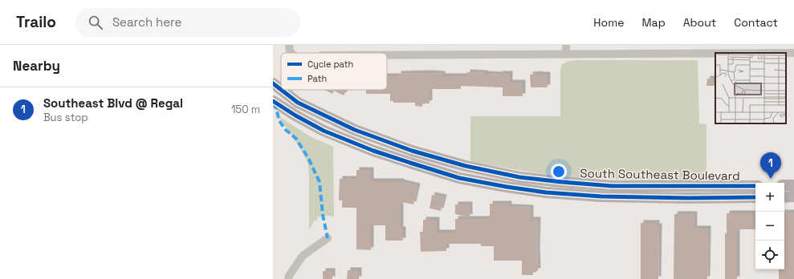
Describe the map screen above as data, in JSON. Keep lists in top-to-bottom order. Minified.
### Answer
{"streets":{"main road":["South Southeast Boulevard"]},"legend":["Cycle path","Path"],"page":{"header":"Trailo","search":"Search here","nav":["Home","Map","About","Contact"],"heading":"Nearby","list":[{"mark":"1","name":"Southeast Blvd @ Regal","note":"Bus stop","value":"150 m"}],"pins":"1","map_buttons":["+","−"]}}
